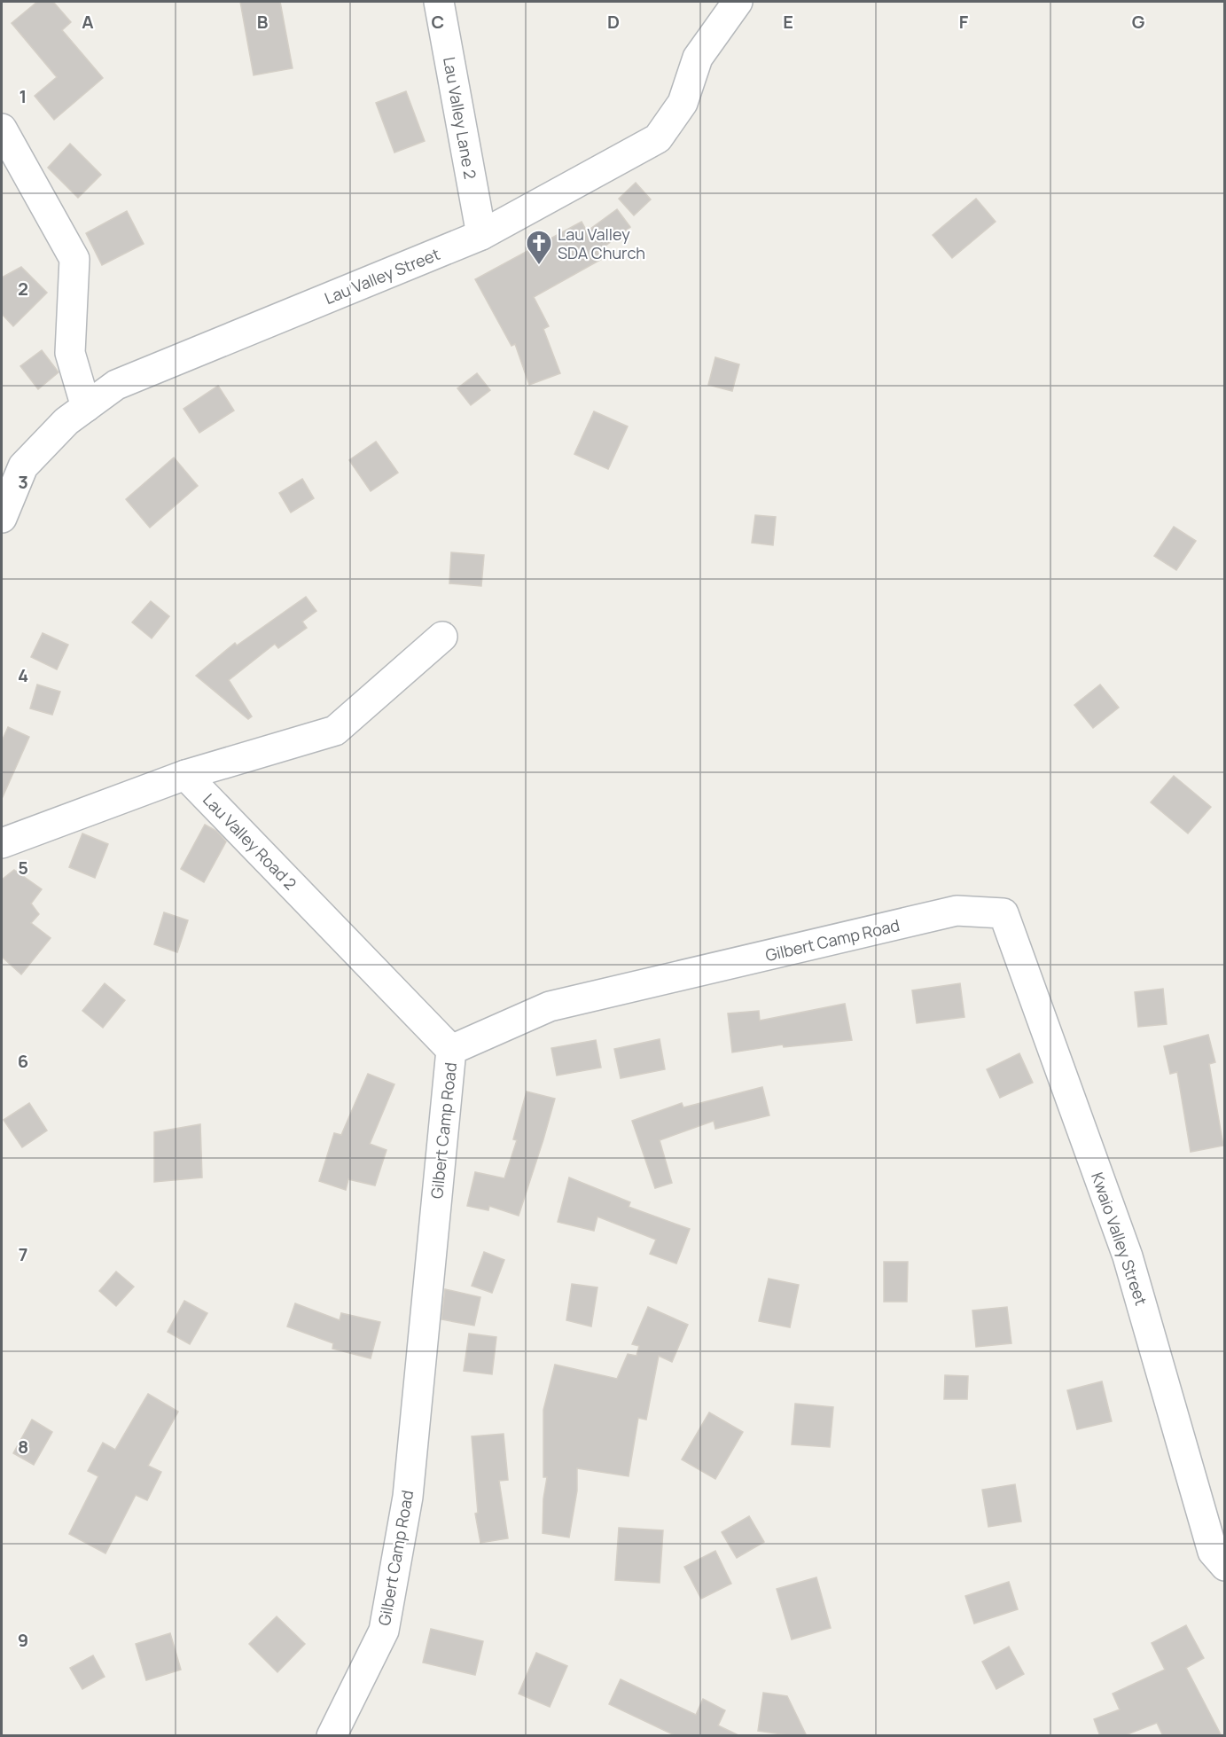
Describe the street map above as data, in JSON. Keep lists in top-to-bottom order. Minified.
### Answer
{"streets":{"street":["Lau Valley Lane 2","Lau Valley Street","Lau Valley Road 2","Gilbert Camp Road","Kwaio Valley Street"]},"crossings":[["Lau Valley Lane 2","Lau Valley Street"],["Lau Valley Road 2","Gilbert Camp Road"],["Gilbert Camp Road","Kwaio Valley Street"]],"places":{"church":["Lau Valley SDA Church"]},"grid":{"columns":["A","B","C","D","E","F","G"],"rows":["1","2","3","4","5","6","7","8","9"]}}
